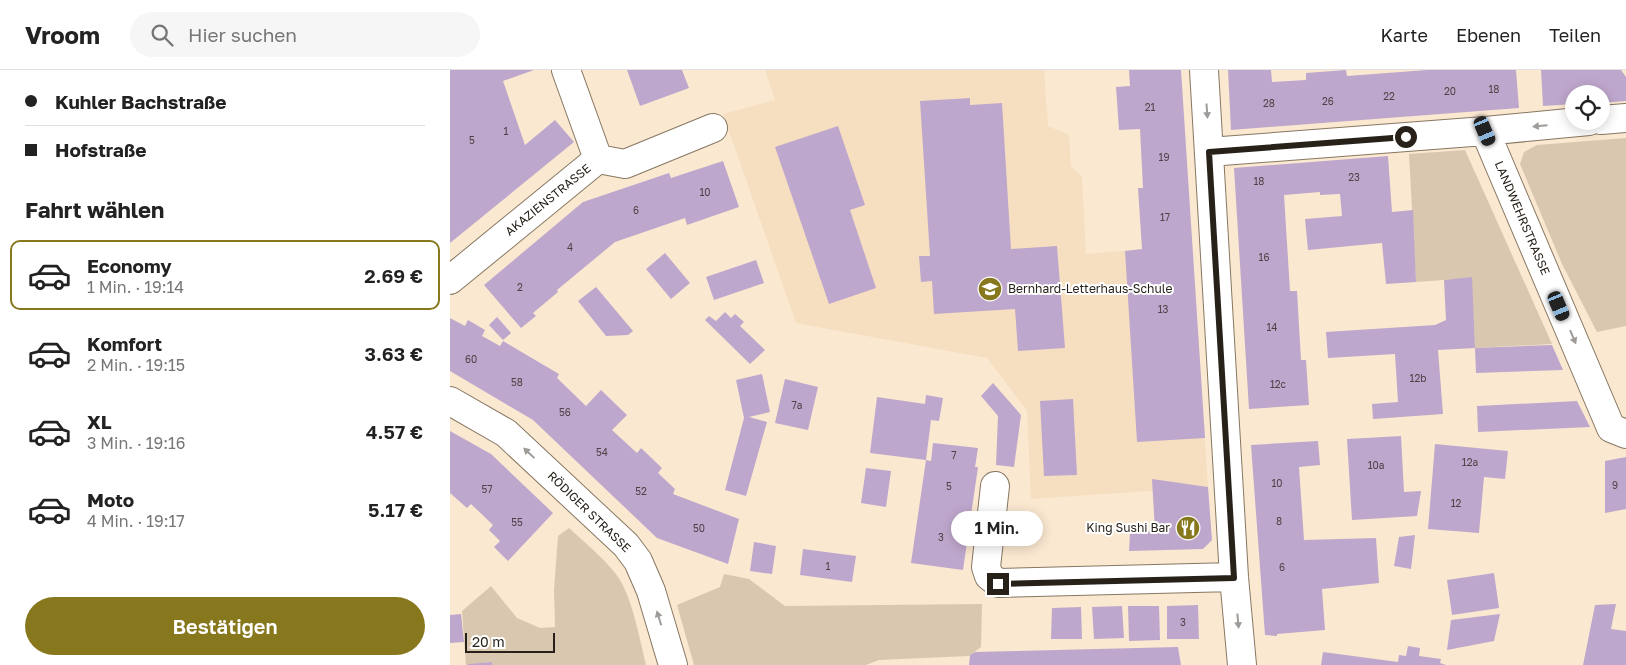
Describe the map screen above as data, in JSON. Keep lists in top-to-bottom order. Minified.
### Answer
{"streets":{"street":["AKAZIENSTRASSE","LANDWEHRSTRASSE","RÖDIGER STRASSE"]},"one_way":["LANDWEHRSTRASSE","RÖDIGER STRASSE"],"places":{"school or university":["Bernhard-Letterhaus-Schule"],"restaurant":["King Sushi Bar"]},"house_numbers":["18","20","22","26","28","21","1","5","19","23","18","10","6","17","4","16","2","13","14","60","12b","58","12c","7a","56","54","7","12a","10a","10","9","5","57","52","12","8","55","50","3","1","6","3"],"scale_bar":"20 m","page":{"header":"Vroom","search":"Hier suchen","nav":["Karte","Ebenen","Teilen"],"banner":["Kuhler Bachstraße","Hofstraße"],"heading":"Fahrt wählen","list":[{"name":"Economy","note":"1 Min. · 19:14","value":"2.69 €"},{"name":"Komfort","note":"2 Min. · 19:15","value":"3.63 €"},{"name":"XL","note":"3 Min. · 19:16","value":"4.57 €"},{"name":"Moto","note":"4 Min. · 19:17","value":"5.17 €"}],"bubble":"1 Min.","buttons":"Bestätigen","scale":"20 m"}}
